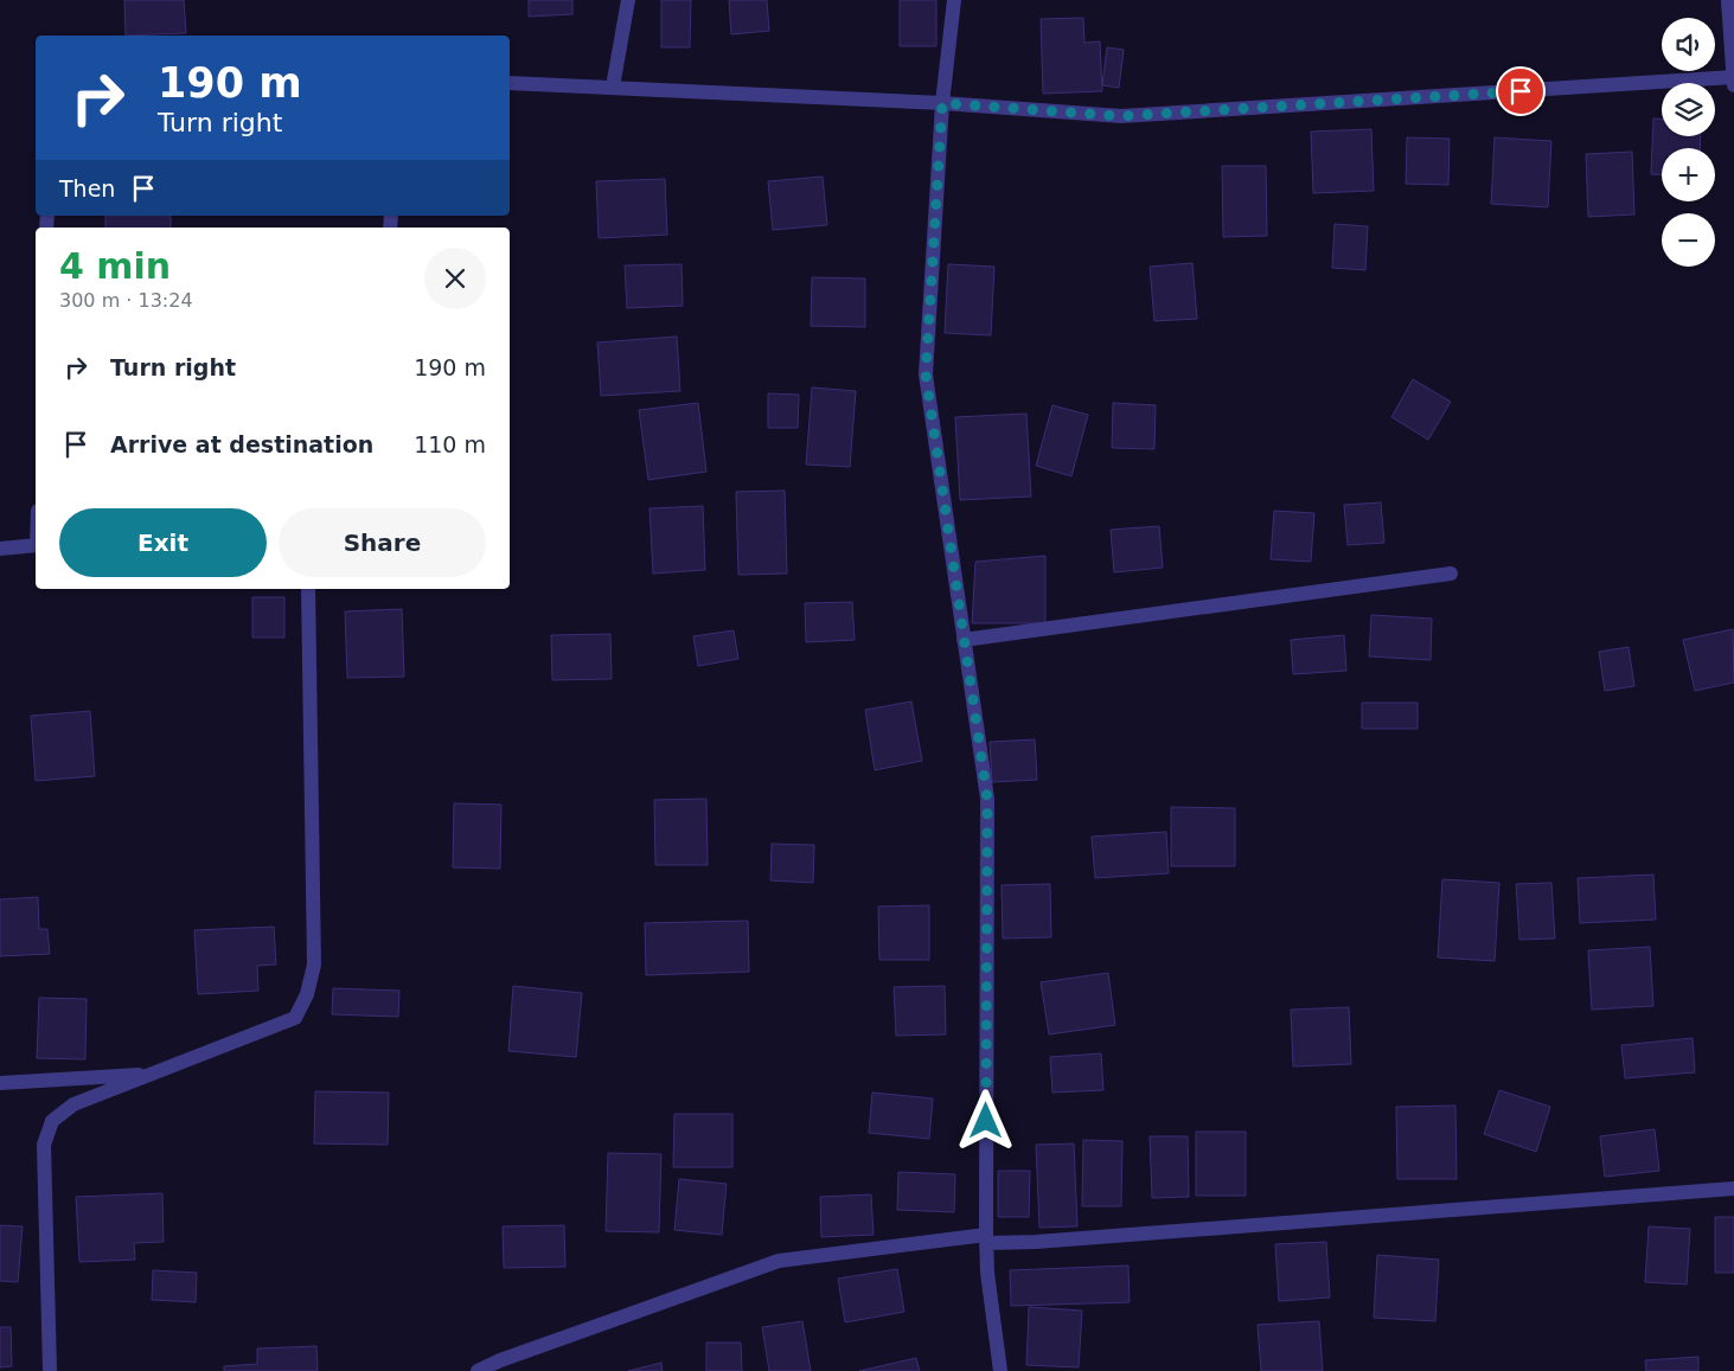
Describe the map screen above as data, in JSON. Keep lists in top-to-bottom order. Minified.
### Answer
{"page":{"map_buttons":["+","−"],"turn":["190 m","Turn right"],"then":"Then","heading":["4 min","300 m · 13:24"],"list":[{"name":"Turn right","value":"190 m"},{"name":"Arrive at destination","value":"110 m"}],"buttons":["Exit","Share"]}}
